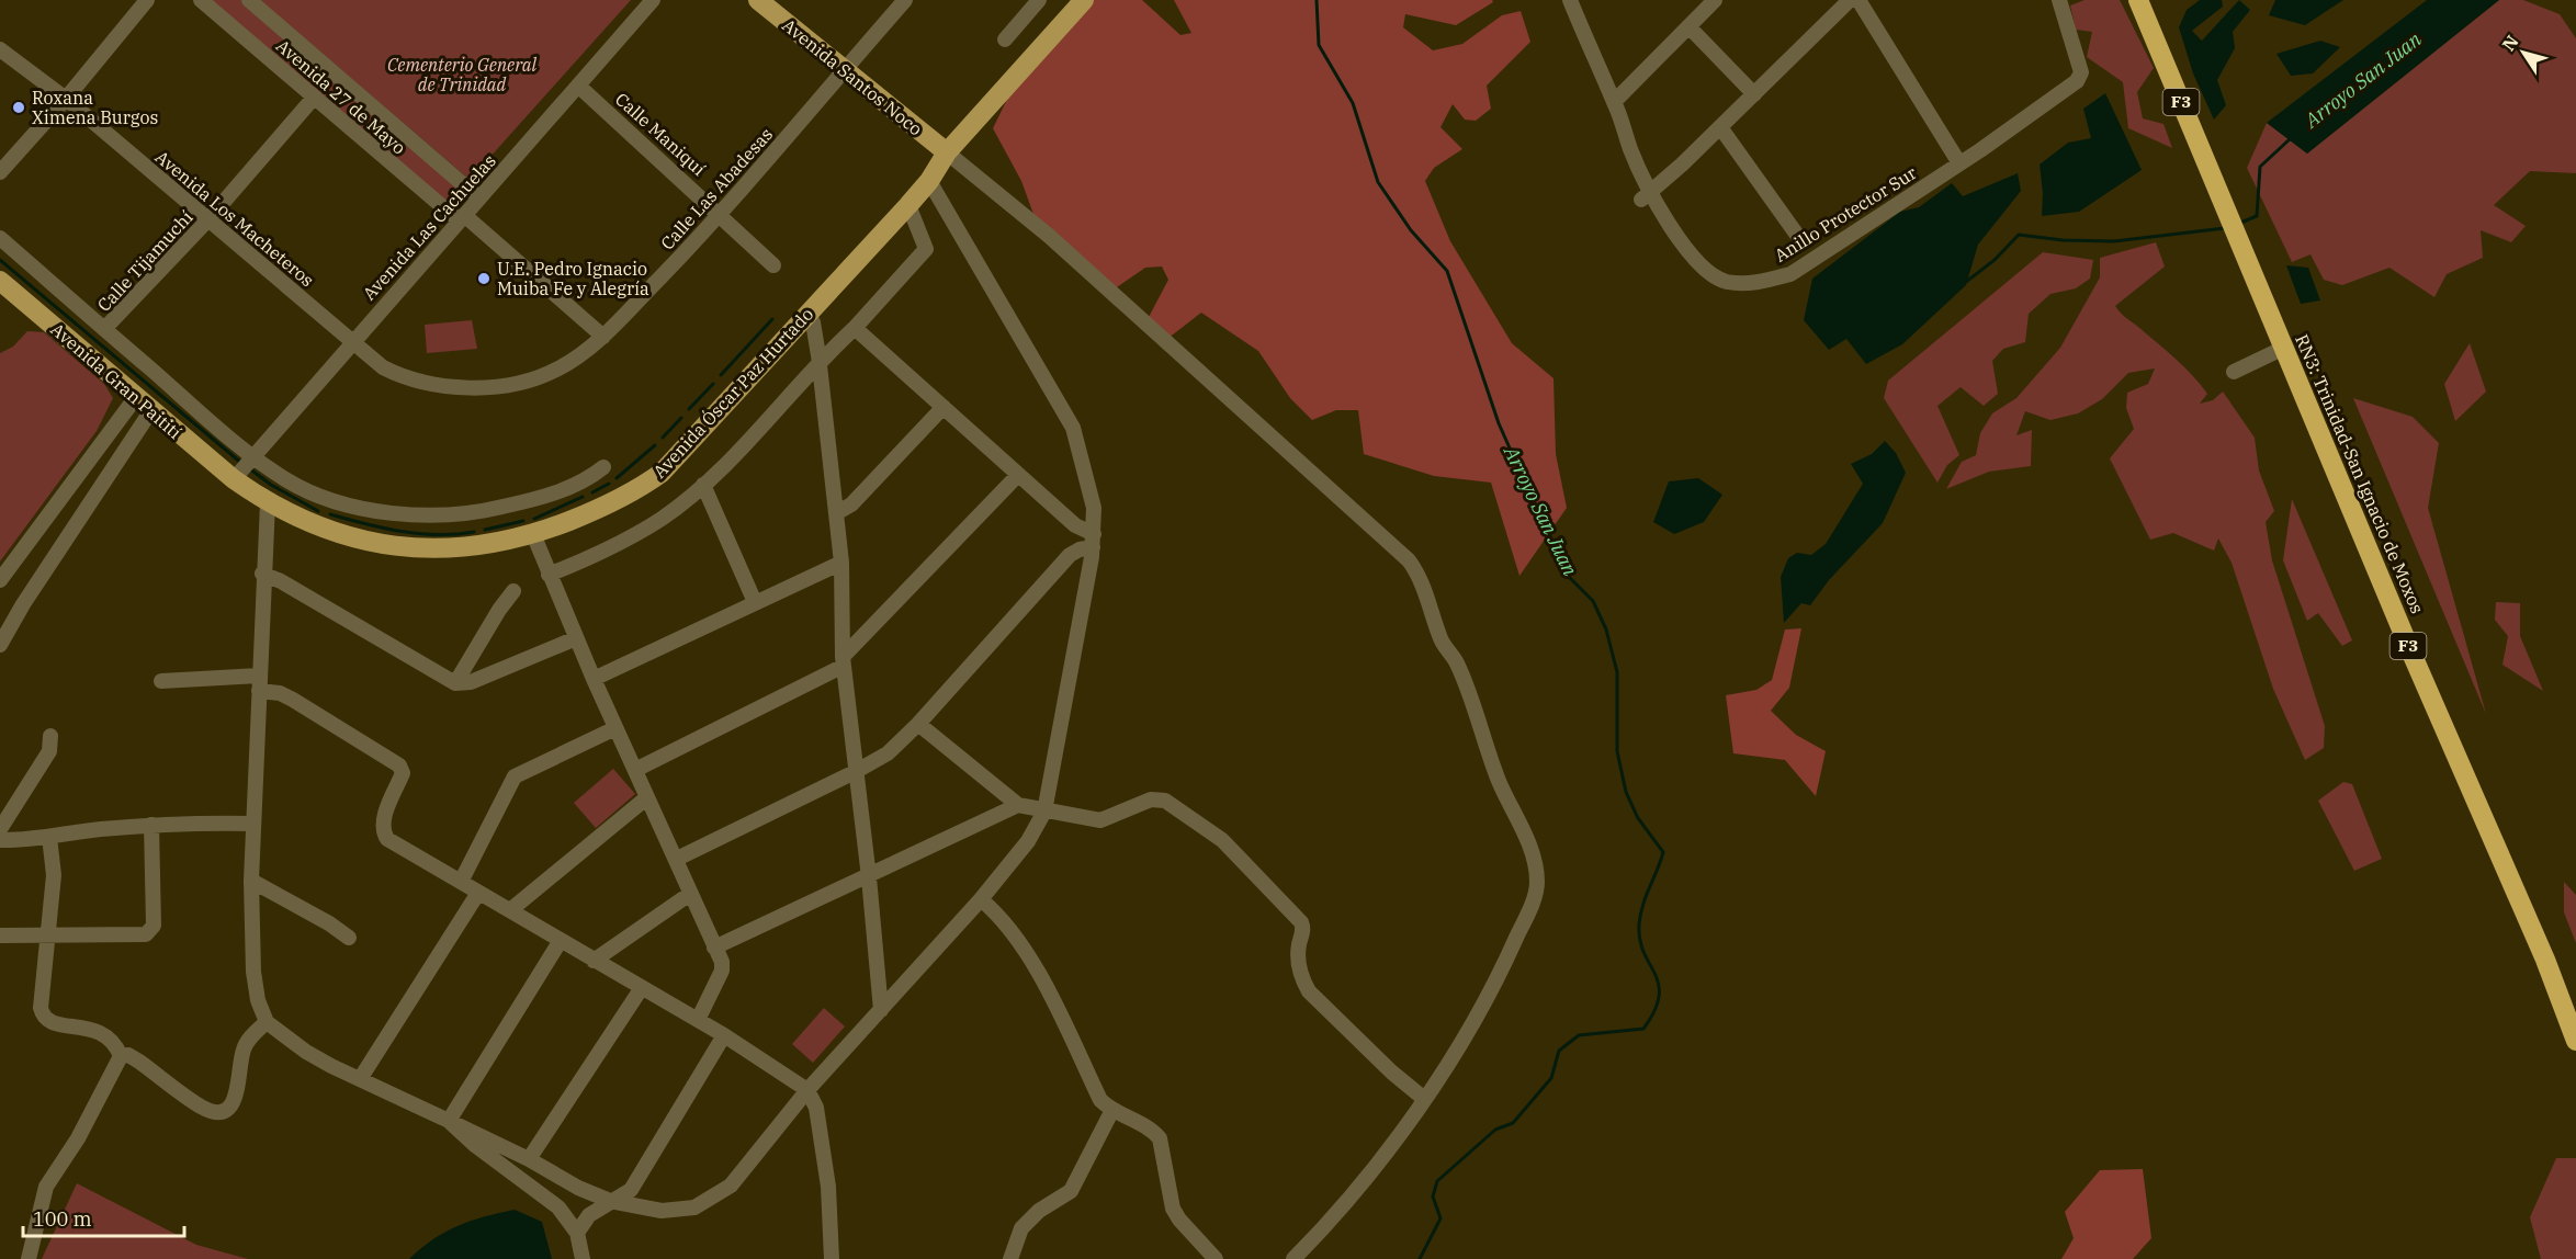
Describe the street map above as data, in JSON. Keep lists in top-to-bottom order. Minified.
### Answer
{"streets":{"highway":["F3","RN3: Trinidad-San Ignacio de Moxos"],"main road":["Avenida Santos Noco","Avenida Gran Paitití","Avenida Óscar Paz Hurtado"],"street":["Avenida 27 de Mayo","Calle Maniquí","Calle Las Abadesas","Anillo Protector Sur","Avenida Los Macheteros","Avenida Las Cachuelas","Calle Tijamuchí"]},"crossings":[["Avenida Santos Noco","Calle Las Abadesas"],["Avenida Santos Noco","Avenida Óscar Paz Hurtado"],["Avenida 27 de Mayo","Calle Las Abadesas"],["Avenida 27 de Mayo","Avenida Las Cachuelas"],["Avenida 27 de Mayo","Calle Tijamuchí"],["Calle Maniquí","Calle Las Abadesas"],["Calle Maniquí","Avenida Las Cachuelas"],["Calle Las Abadesas","Avenida Los Macheteros"],["Calle Las Abadesas","Avenida Las Cachuelas"],["Avenida Los Macheteros","Avenida Las Cachuelas"],["Avenida Los Macheteros","Calle Tijamuchí"],["Avenida Las Cachuelas","Avenida Gran Paitití"],["Avenida Las Cachuelas","Avenida Óscar Paz Hurtado"],["Avenida Gran Paitití","Avenida Óscar Paz Hurtado"]],"water":["Arroyo San Juan"],"parks":["Cementerio General de Trinidad"],"places":["Roxana Ximena Burgos","U.E. Pedro Ignacio Muiba Fe y Alegría"],"scale_bar":"100 m","north":"top left"}
